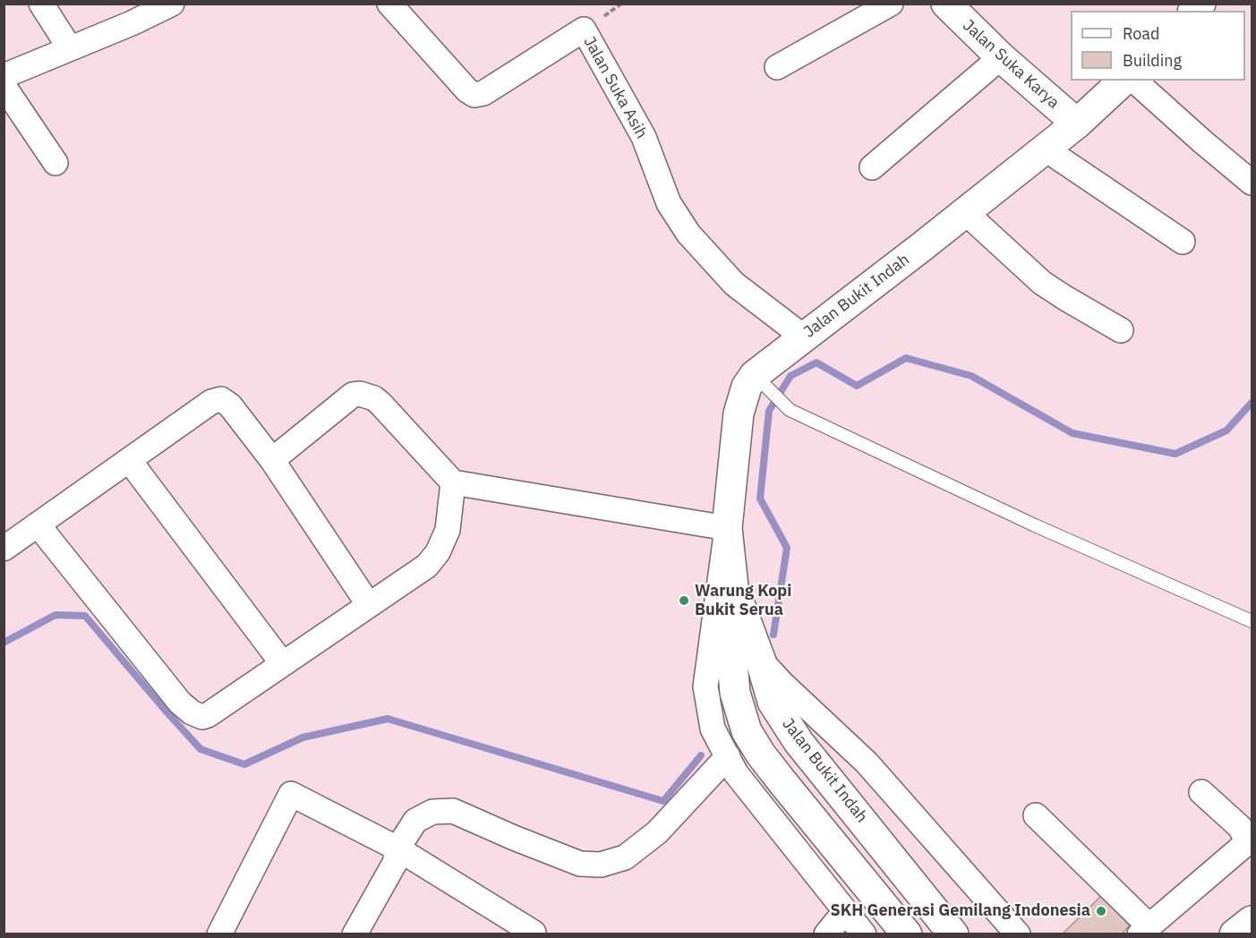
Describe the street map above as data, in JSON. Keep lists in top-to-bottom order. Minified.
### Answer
{"streets":{"main road":["Jalan Suka Karya","Jalan Bukit Indah"],"street":["Jalan Suka Asih"]},"crossings":[["Jalan Suka Karya","Jalan Bukit Indah"],["Jalan Suka Asih","Jalan Bukit Indah"]],"places":["Warung Kopi Bukit Serua","SKH Generasi Gemilang Indonesia"],"legend":["Road","Building"]}
